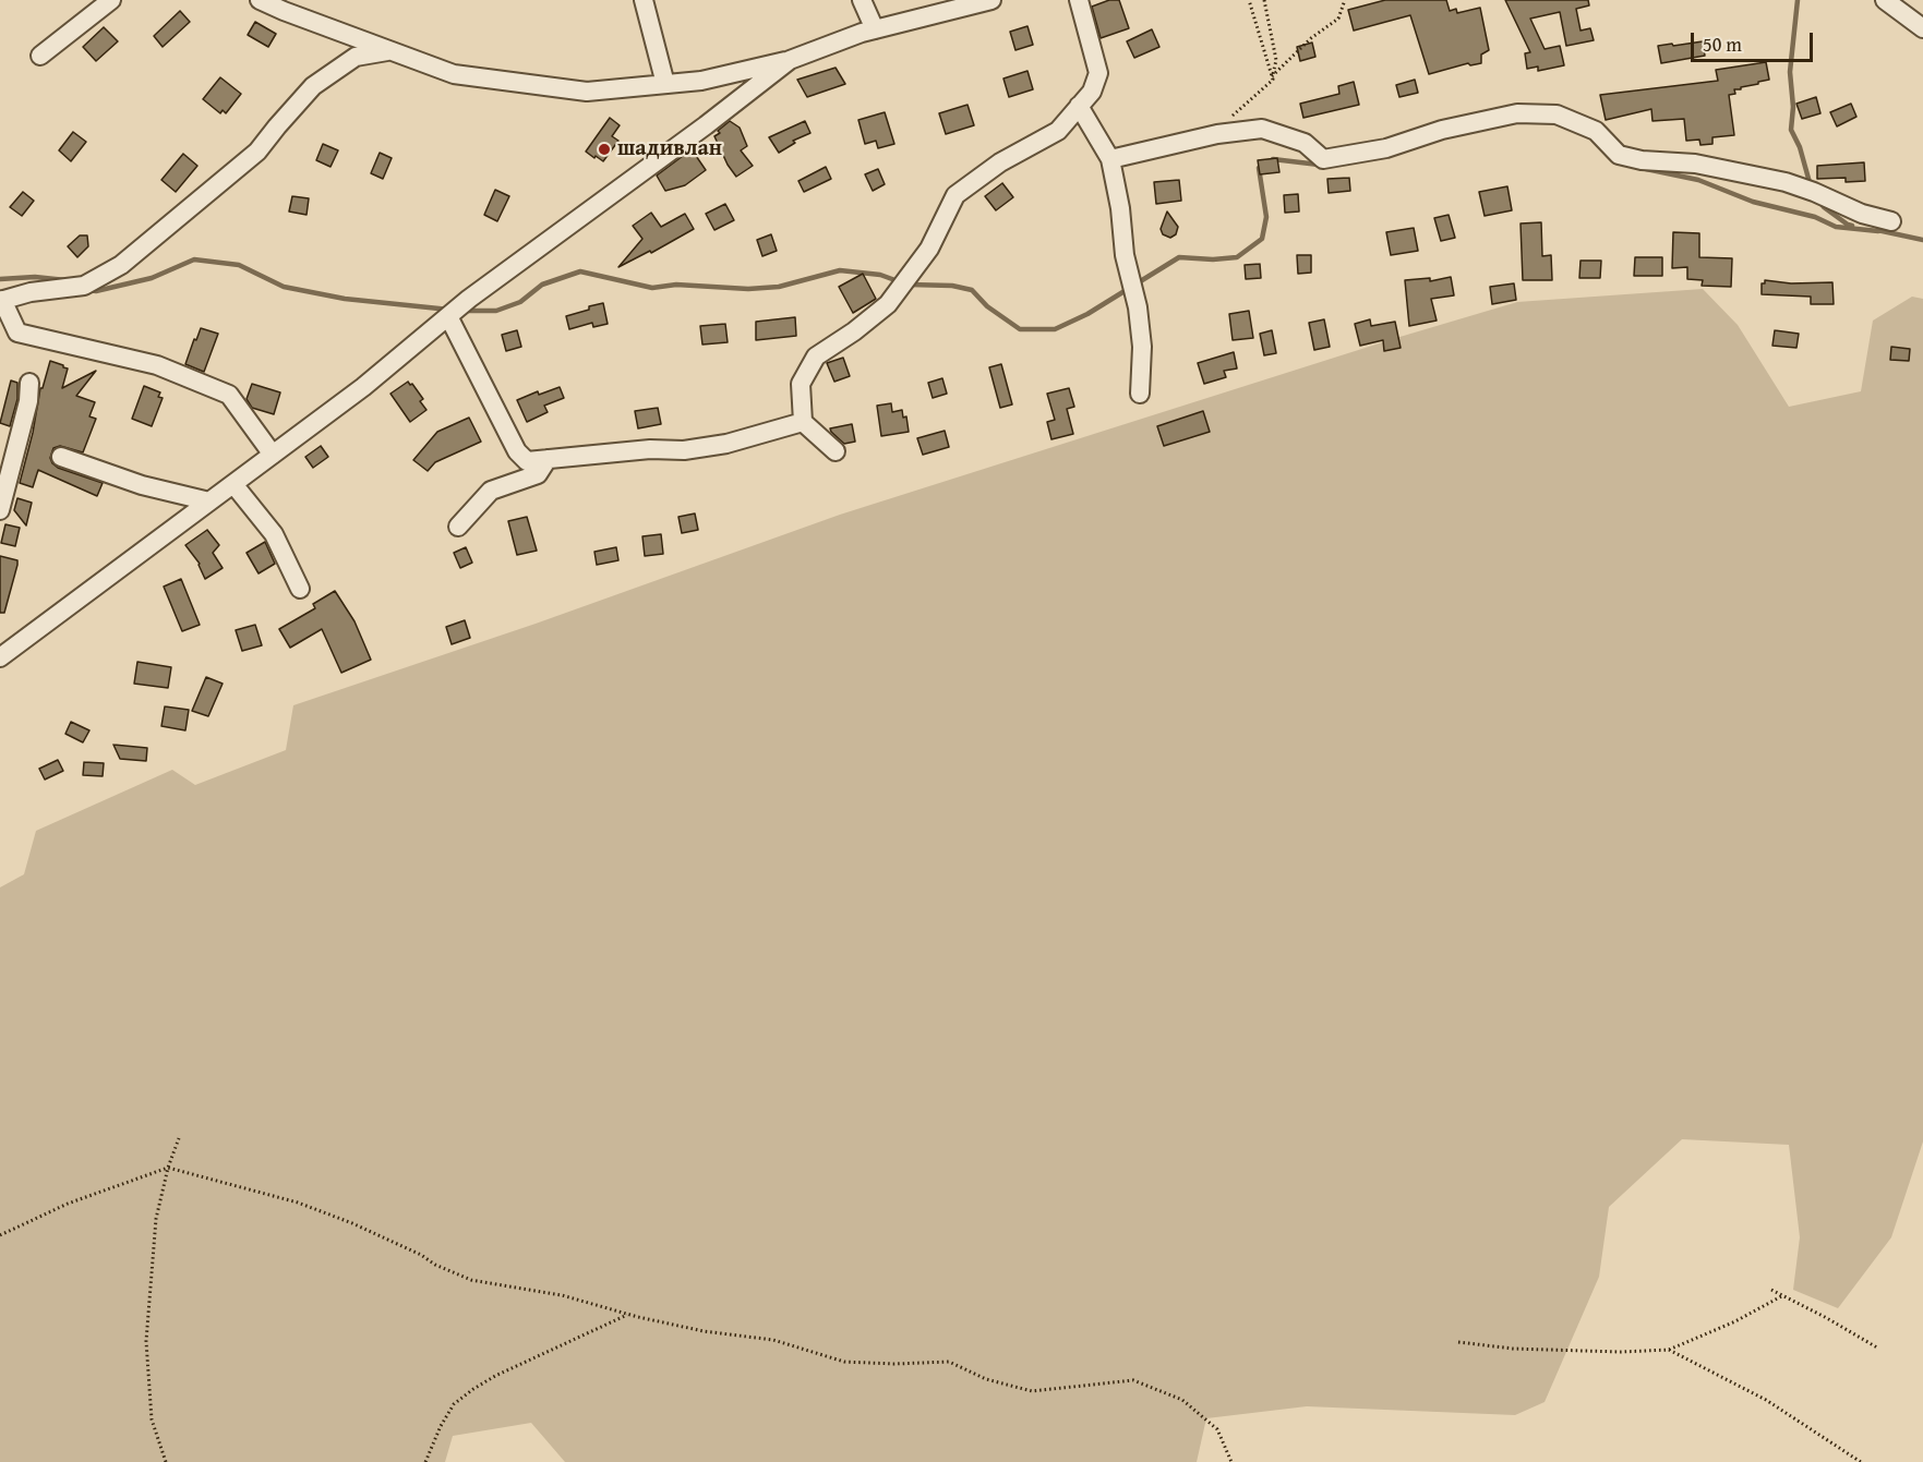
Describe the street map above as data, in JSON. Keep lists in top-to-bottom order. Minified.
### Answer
{"places":["шадивлан"],"scale_bar":"50 m"}
